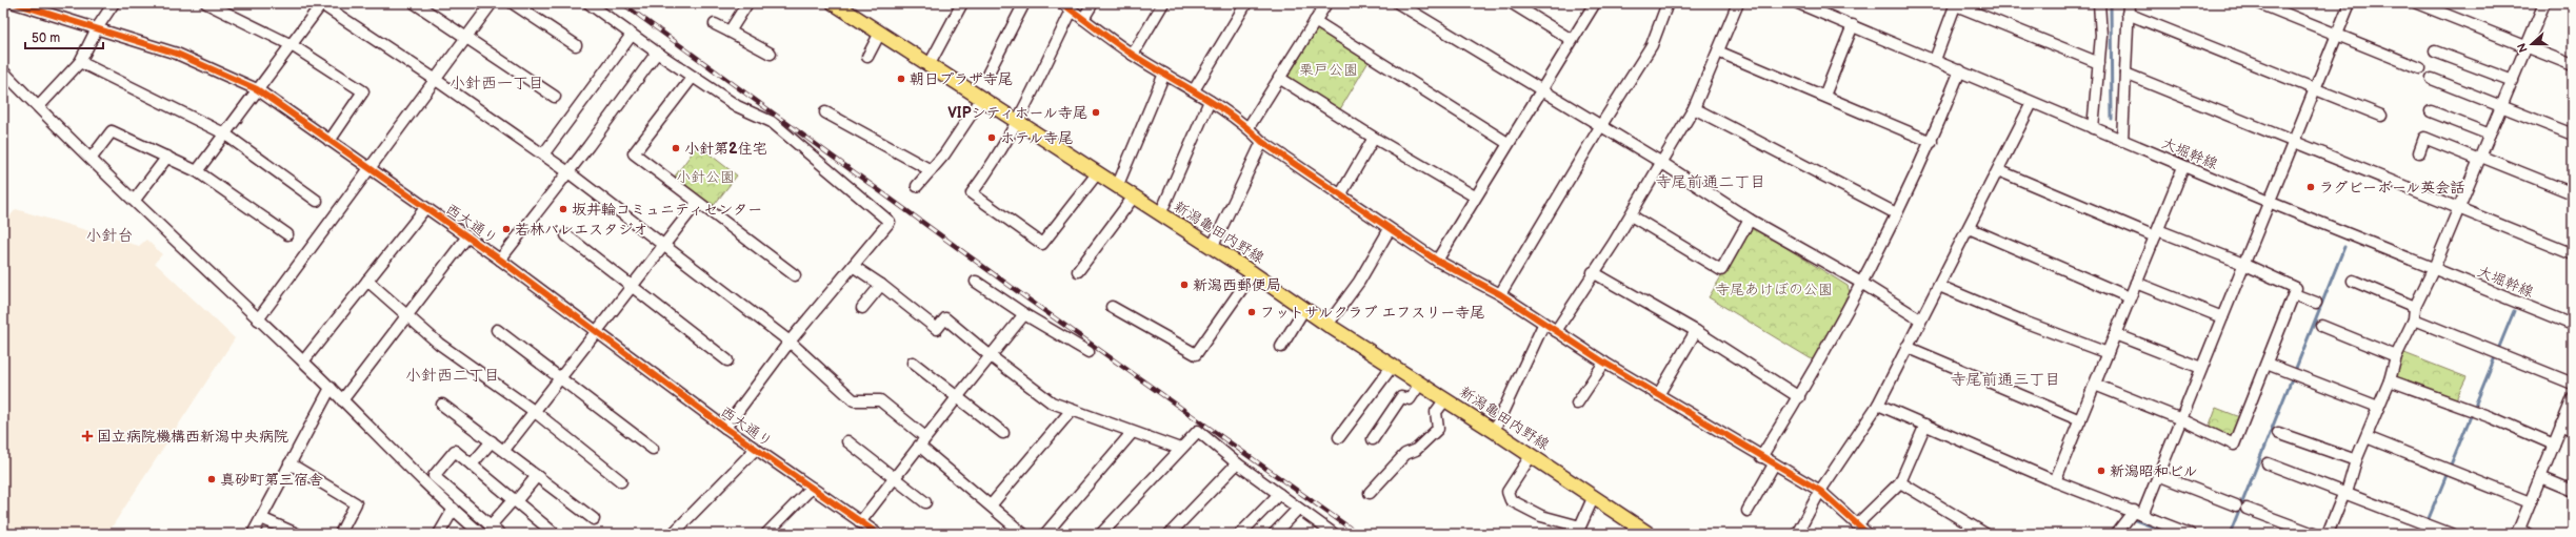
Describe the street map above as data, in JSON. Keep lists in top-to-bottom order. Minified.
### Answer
{"streets":{"main road":["新潟亀田内野線"],"street":["大堀幹線","西大通り"]},"districts":["小針西一丁目","寺尾前通二丁目","小針台","小針西二丁目","寺尾前通三丁目"],"parks":["栗戸公園","小針公園","寺尾あけぼの公園"],"places":{"other":["朝日プラザ寺尾","VIPシティホール寺尾","ホテル寺尾","小針第2住宅","ラグビーボール英会話","坂井輪コミュニティセンター","若林バレエスタジオ","新潟西郵便局","フットサルクラブ エフスリー寺尾","新潟昭和ビル","真砂町第三宿舎"],"health":["国立病院機構西新潟中央病院"]},"scale_bar":"50 m","north":"left"}
